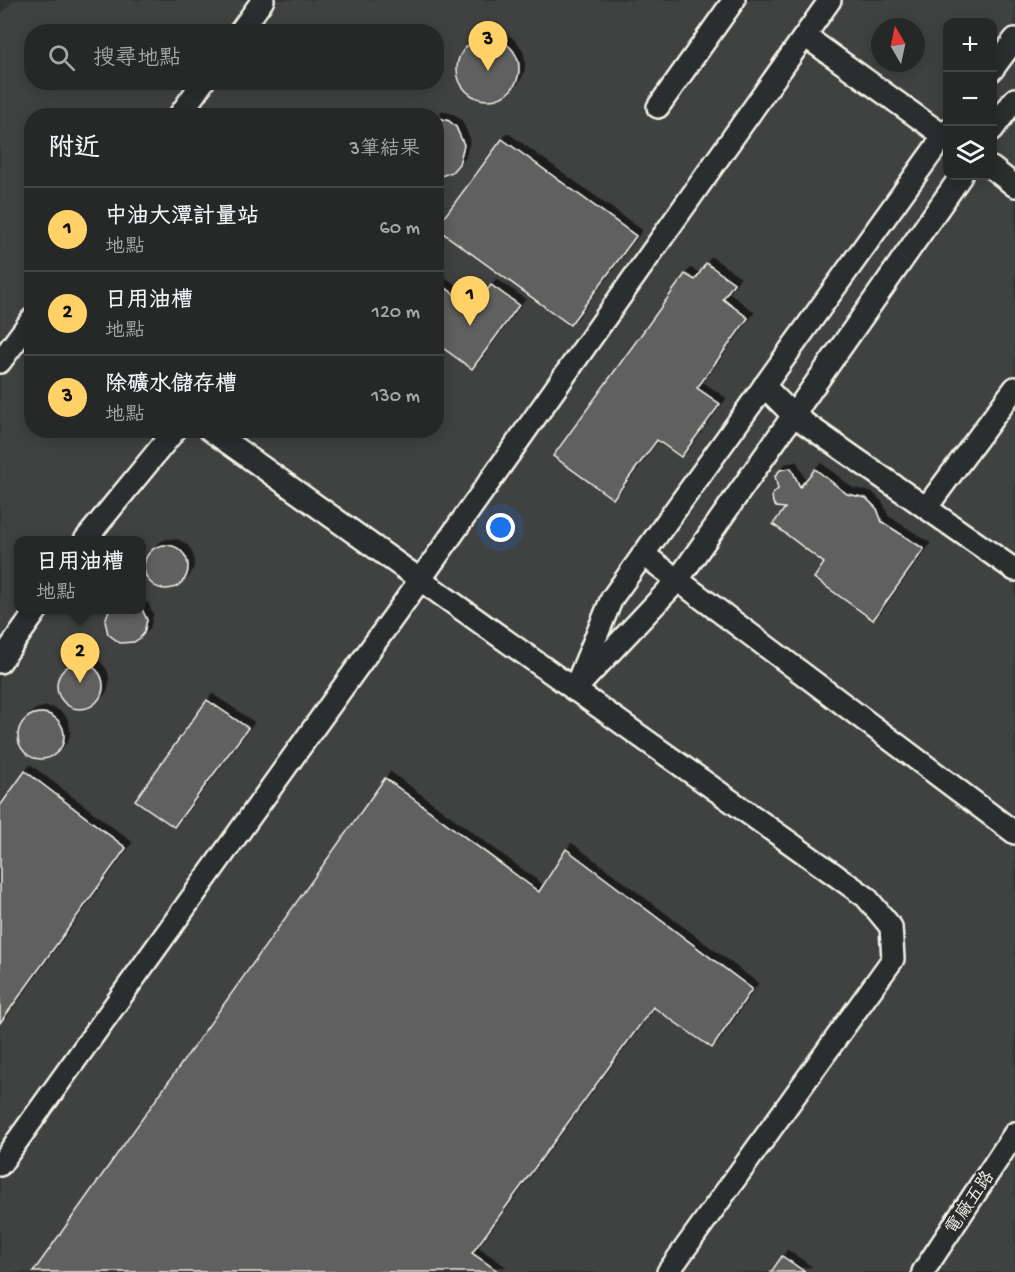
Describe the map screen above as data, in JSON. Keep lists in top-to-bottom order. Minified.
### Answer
{"streets":{"street":["電廠五路"]},"north":"top","page":{"map_buttons":["+","−"],"pins":["3","1","2"],"search":"搜尋地點","heading":["附近","3筆結果"],"list":[{"mark":"1","name":"中油大潭計量站","note":"地點","value":"60 m"},{"mark":"2","name":"日用油槽","note":"地點","value":"120 m"},{"mark":"3","name":"除礦水儲存槽","note":"地點","value":"130 m"}],"popup":["日用油槽","地點"]}}
